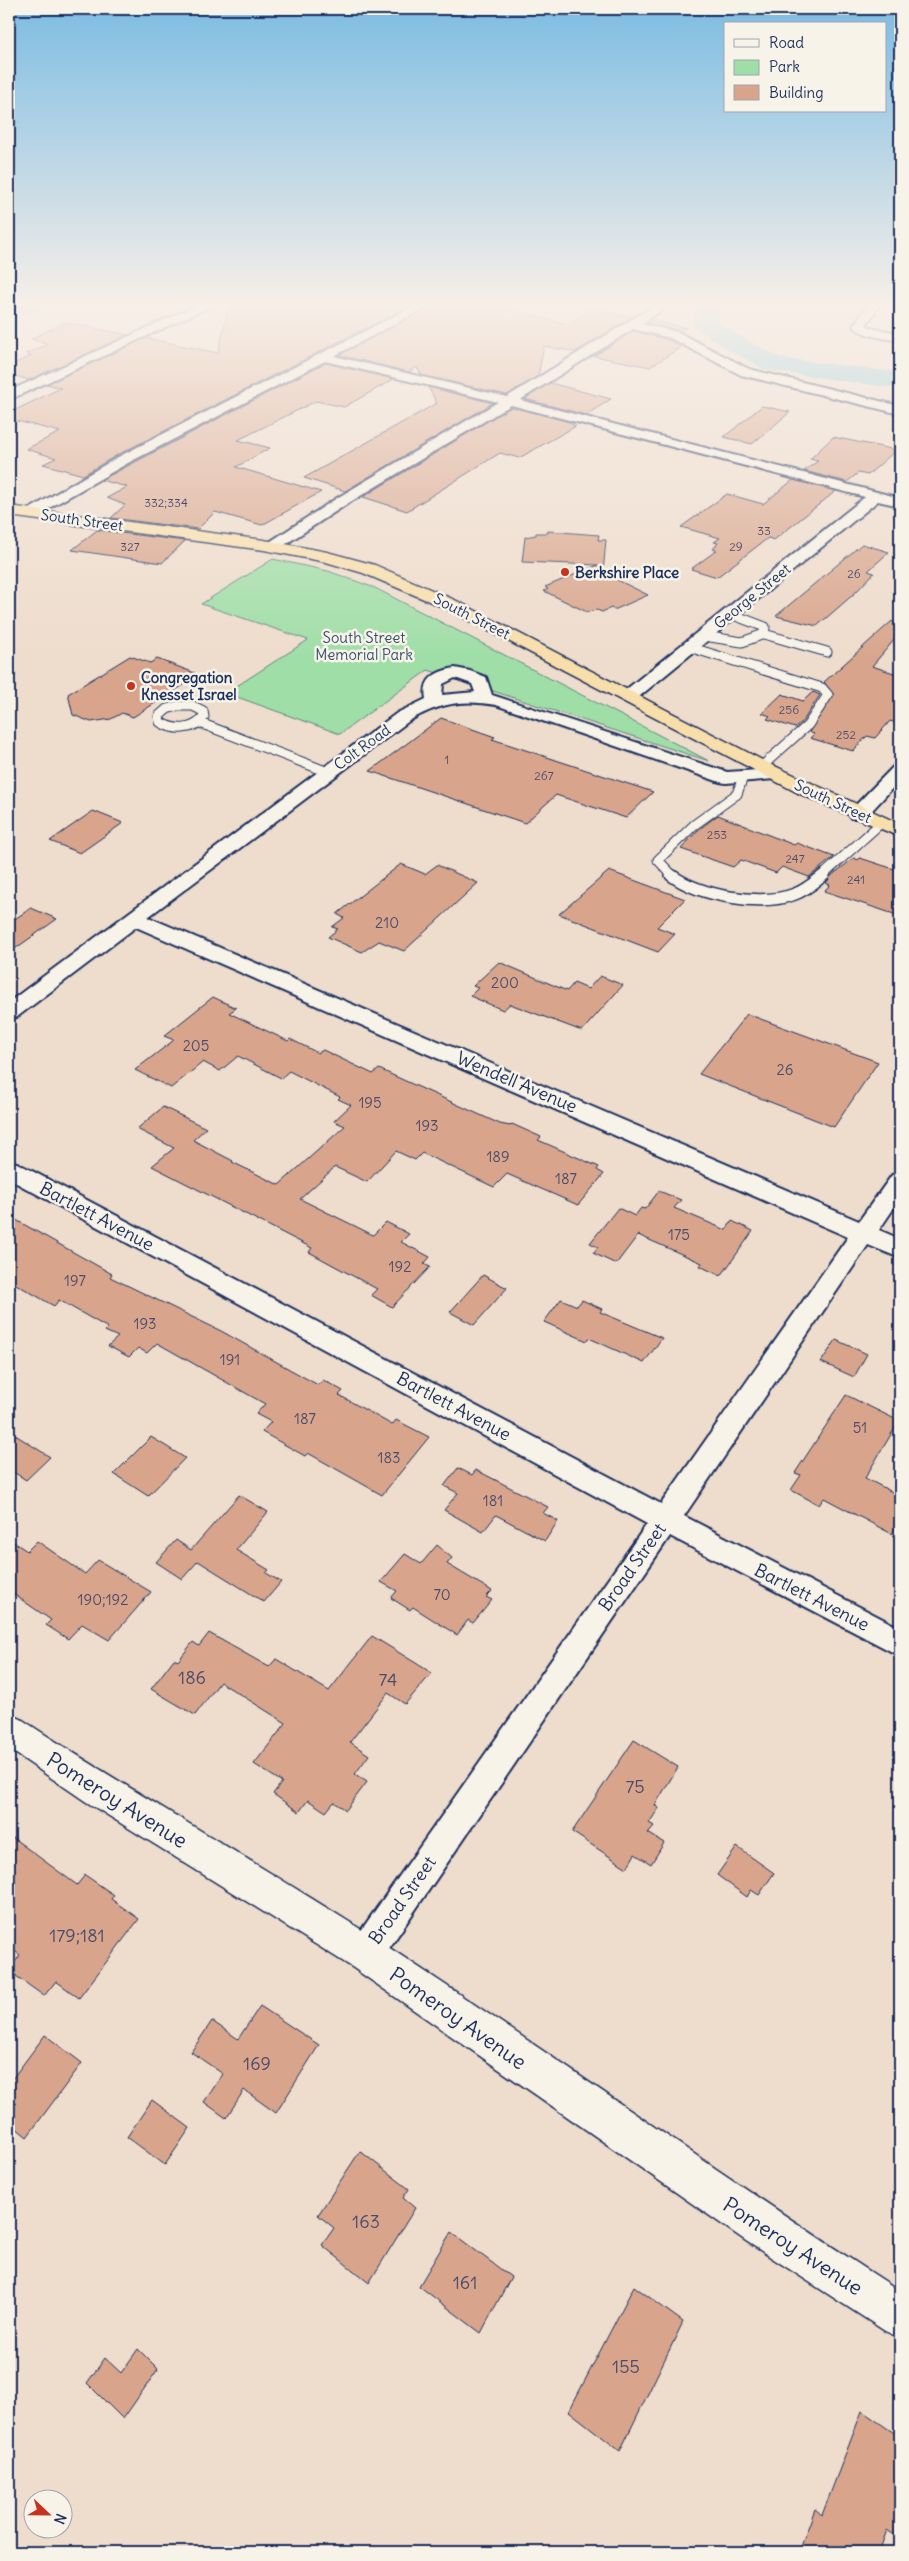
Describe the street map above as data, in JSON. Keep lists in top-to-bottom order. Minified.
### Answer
{"streets":{"highway":["South Street"],"street":["George Street","Colt Road","Wendell Avenue","Bartlett Avenue","Broad Street","Pomeroy Avenue"]},"crossings":[["South Street","George Street"],["South Street","Colt Road"],["Colt Road","Wendell Avenue"],["Wendell Avenue","Broad Street"],["Bartlett Avenue","Broad Street"],["Broad Street","Pomeroy Avenue"]],"parks":["South Street Memorial Park"],"places":["Berkshire Place","Congregation Knesset Israel"],"house_numbers":["332;334","33","327","29","26","256","252","1","267","253","247","241","210","200","205","26","195","193","189","187","175","192","197","193","191","187","51","183","181","70","190;192","186","74","75","179;181","169","163","161","155"],"legend":["Road","Park","Building"],"north":"right"}
